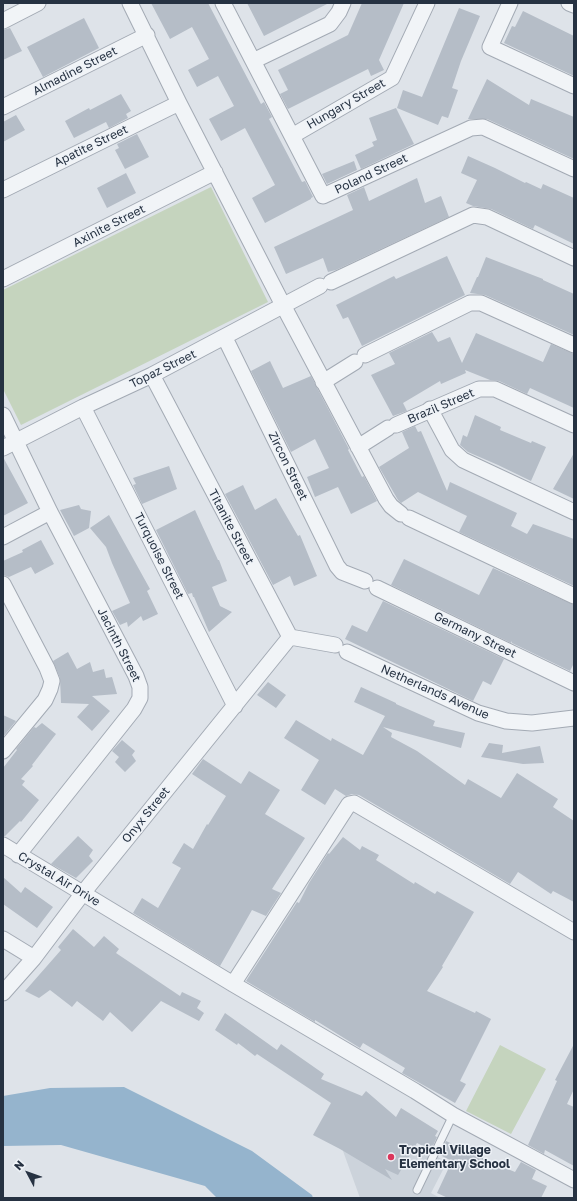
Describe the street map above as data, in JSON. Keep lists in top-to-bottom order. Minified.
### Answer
{"streets":{"street":["Almadine Street","Hungary Street","Apatite Street","Poland Street","Axinite Street","Topaz Street","Brazil Street","Zircon Street","Titanite Street","Turquoise Street","Germany Street","Jacinth Street","Netherlands Avenue","Onyx Street","Crystal Air Drive"]},"crossings":[["Hungary Street","Poland Street"],["Topaz Street","Zircon Street"],["Topaz Street","Titanite Street"],["Topaz Street","Turquoise Street"],["Topaz Street","Jacinth Street"],["Zircon Street","Germany Street"],["Titanite Street","Netherlands Avenue"],["Titanite Street","Onyx Street"],["Turquoise Street","Onyx Street"],["Jacinth Street","Crystal Air Drive"],["Netherlands Avenue","Onyx Street"],["Onyx Street","Crystal Air Drive"]],"places":["Tropical Village Elementary School"],"north":"top left"}
